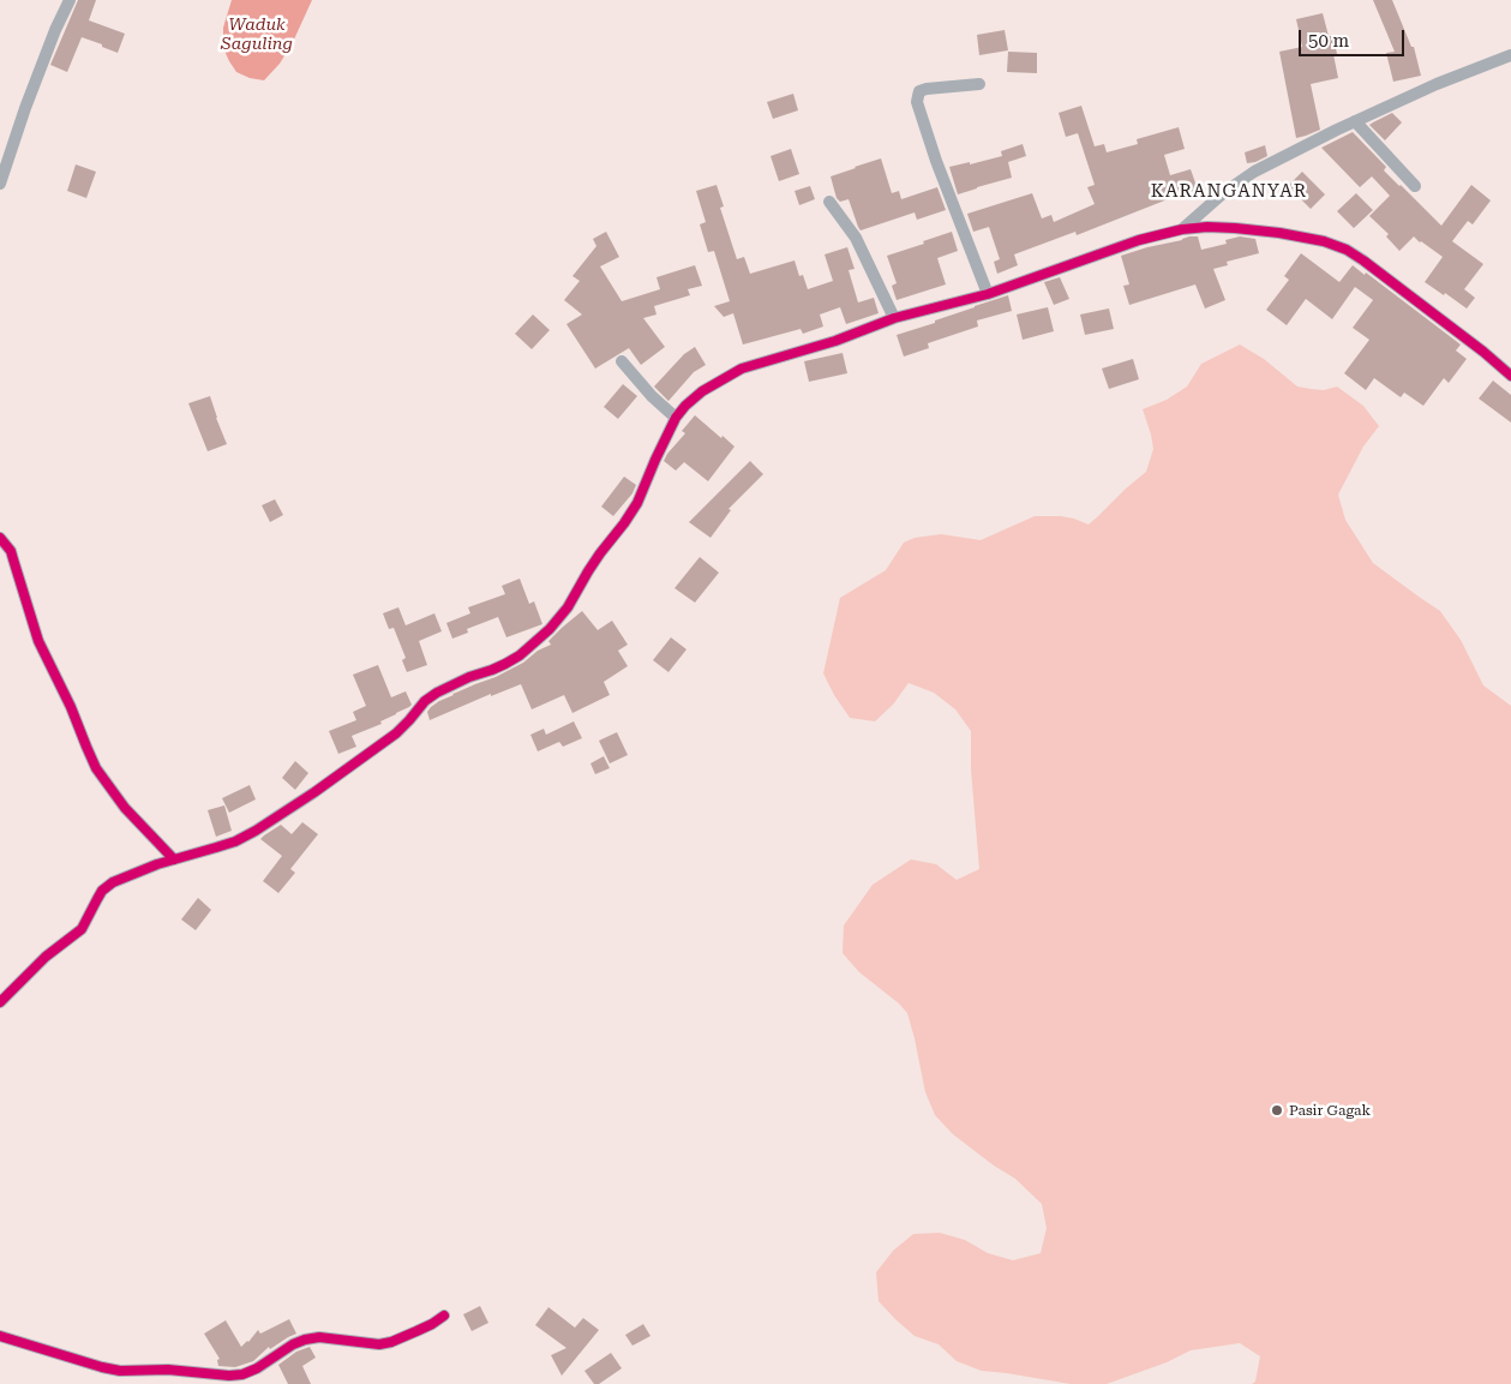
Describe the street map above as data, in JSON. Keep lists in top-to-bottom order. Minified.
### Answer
{"districts":["KARANGANYAR"],"water":["Waduk Saguling"],"places":["Pasir Gagak"],"scale_bar":"50 m"}
